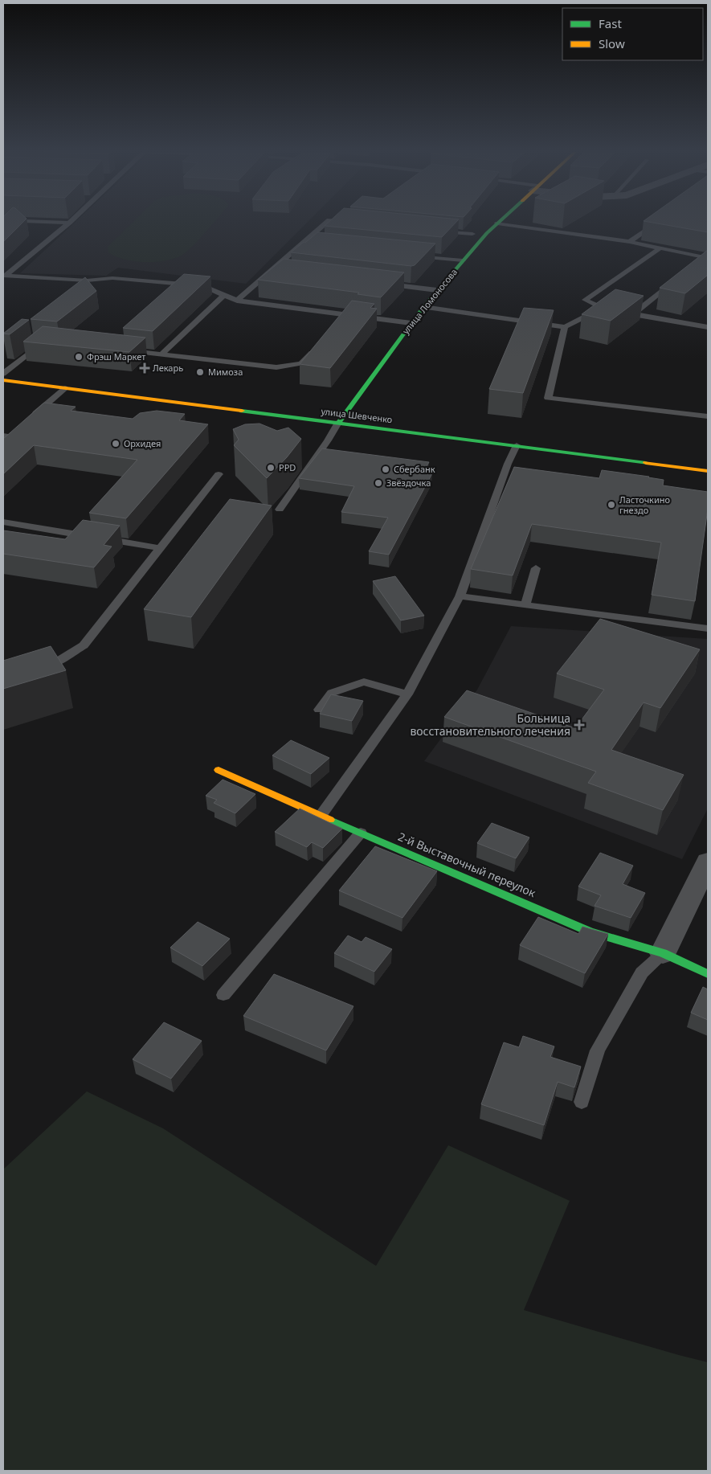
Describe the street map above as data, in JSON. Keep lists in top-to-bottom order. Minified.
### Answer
{"streets":{"street":["улица Ломоносова","улица Шевченко","2-й Выставочный переулок"]},"crossings":[["улица Ломоносова","улица Шевченко"]],"places":{"other":["Фрэш Маркет","Мимоза","Орхидея","PPD","Сбербанк","Звёздочка","Ласточкино гнездо"],"health":["Лекарь","Больница восстановительного лечения"]},"legend":["Fast","Slow"]}
